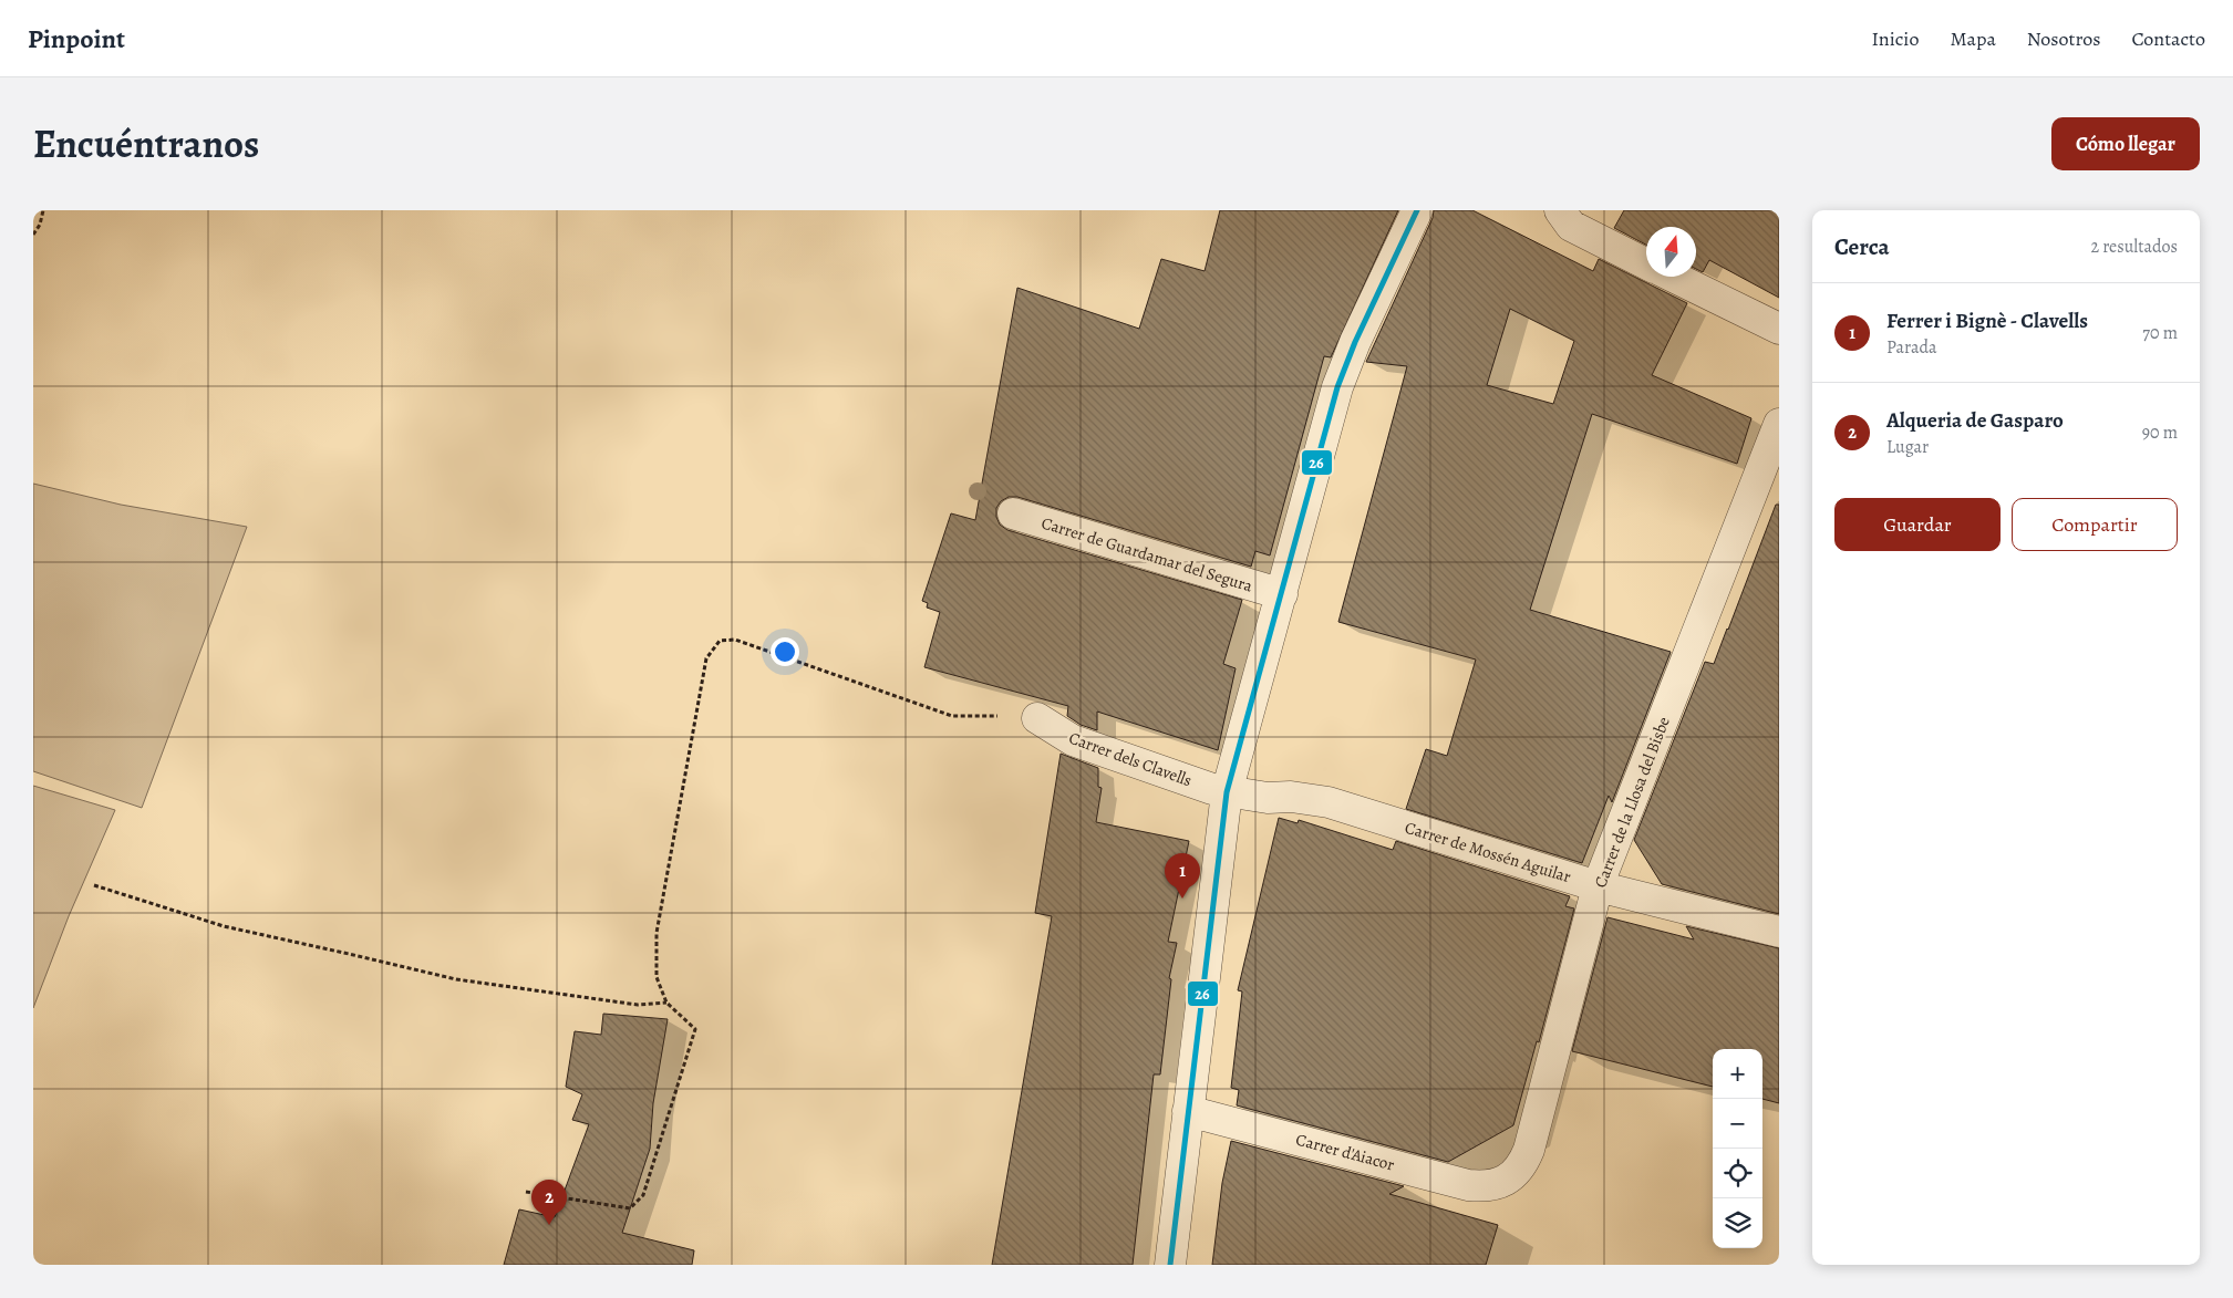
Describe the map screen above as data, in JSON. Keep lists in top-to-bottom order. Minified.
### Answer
{"streets":{"street":["Carrer de Guardamar del Segura","Carrer dels Clavells","Carrer de la Llosa del Bisbe","Carrer de Mossén Aguilar","Carrer d'Aiacor"]},"crossings":[["Carrer dels Clavells","Carrer de Mossén Aguilar"],["Carrer de la Llosa del Bisbe","Carrer de Mossén Aguilar"],["Carrer de la Llosa del Bisbe","Carrer d'Aiacor"]],"lines":["transit line 26"],"north":"top","page":{"header":"Pinpoint","nav":["Inicio","Mapa","Nosotros","Contacto"],"title":"Encuéntranos","buttons":["Cómo llegar",["Guardar","Compartir"]],"heading":["Cerca","2 resultados"],"list":[{"mark":"1","name":"Ferrer i Bignè - Clavells","note":"Parada","value":"70 m"},{"mark":"2","name":"Alqueria de Gasparo","note":"Lugar","value":"90 m"}],"pins":["1","2"],"map_buttons":["+","−"]}}
